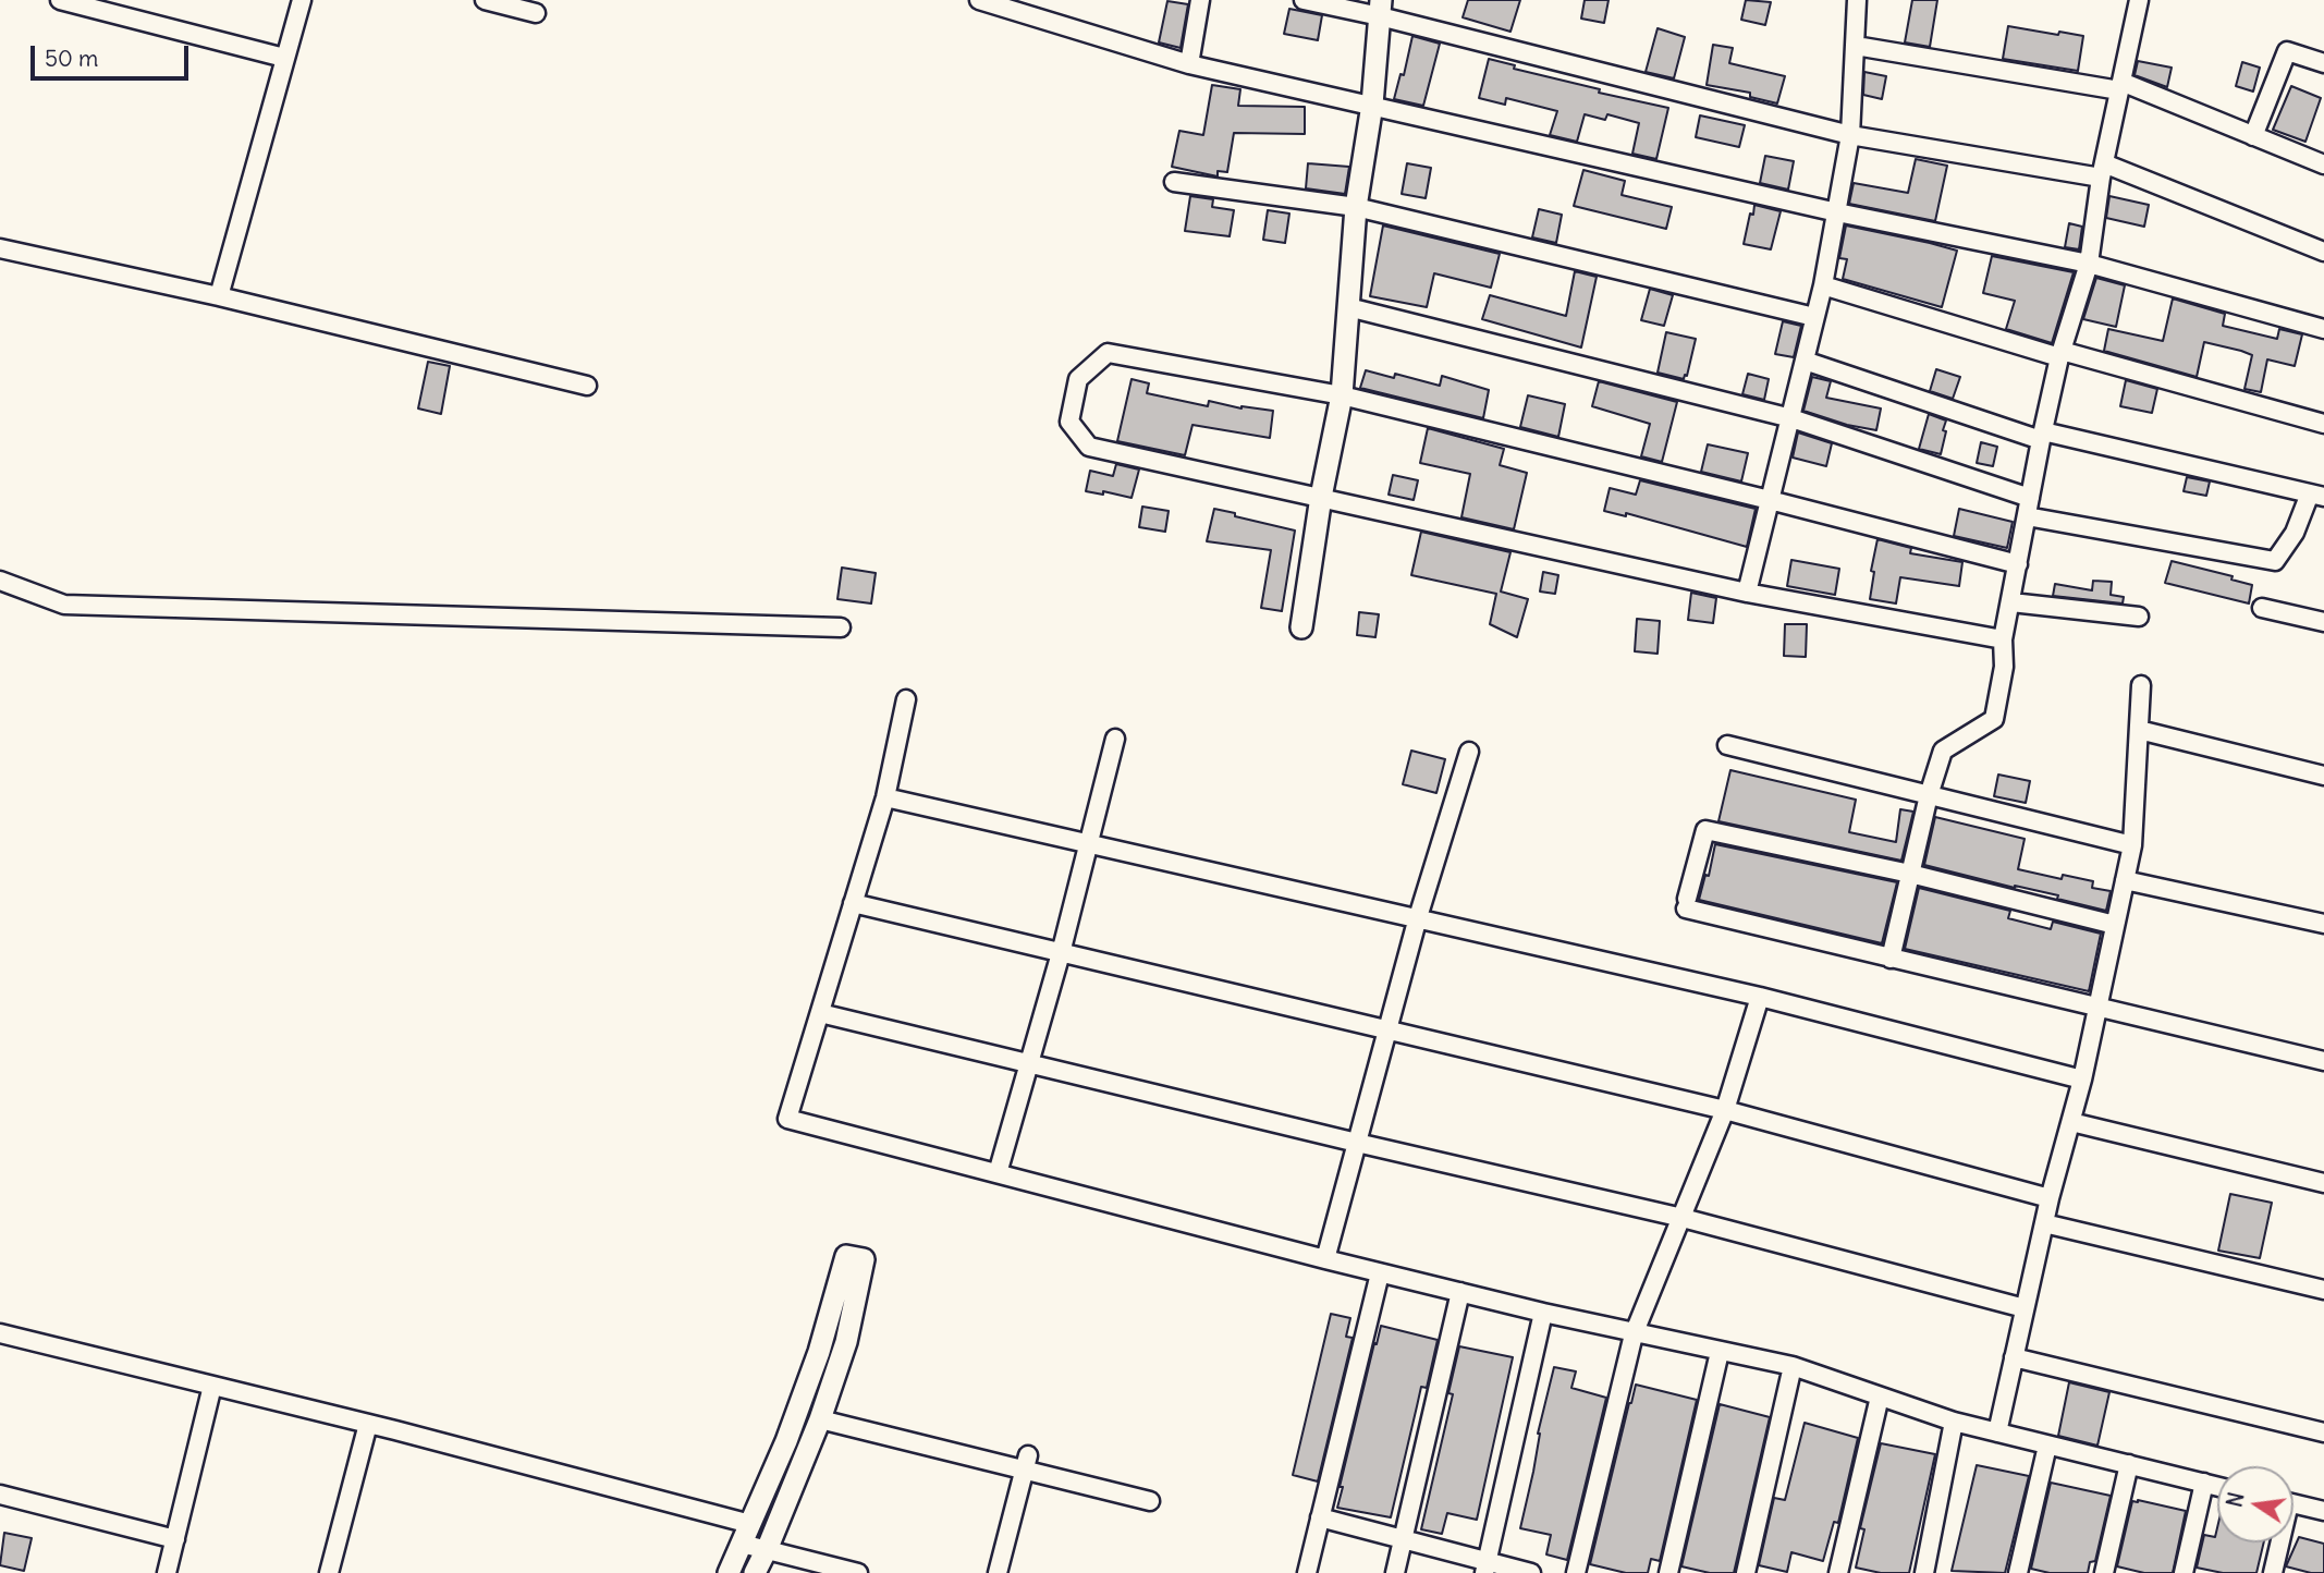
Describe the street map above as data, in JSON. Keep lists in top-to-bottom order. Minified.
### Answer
{"scale_bar":"50 m","north":"left"}
